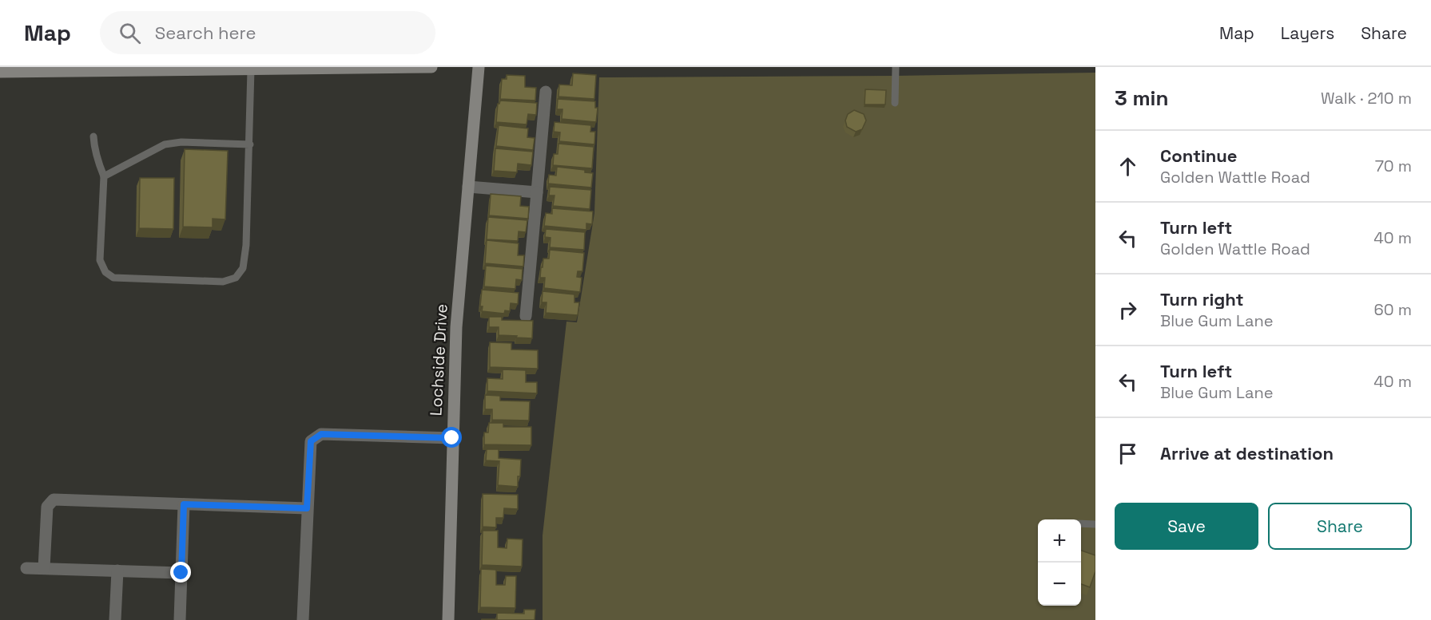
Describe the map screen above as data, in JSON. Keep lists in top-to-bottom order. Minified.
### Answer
{"streets":{"street":["Lochside Drive"]},"page":{"header":"Map","search":"Search here","nav":["Map","Layers","Share"],"heading":["3 min","Walk · 210 m"],"list":[["Continue","Golden Wattle Road","70 m"],["Turn left","Golden Wattle Road","40 m"],["Turn right","Blue Gum Lane","60 m"],["Turn left","Blue Gum Lane","40 m"],"Arrive at destination"],"buttons":["Save","Share"],"map_buttons":["+","−"]}}
